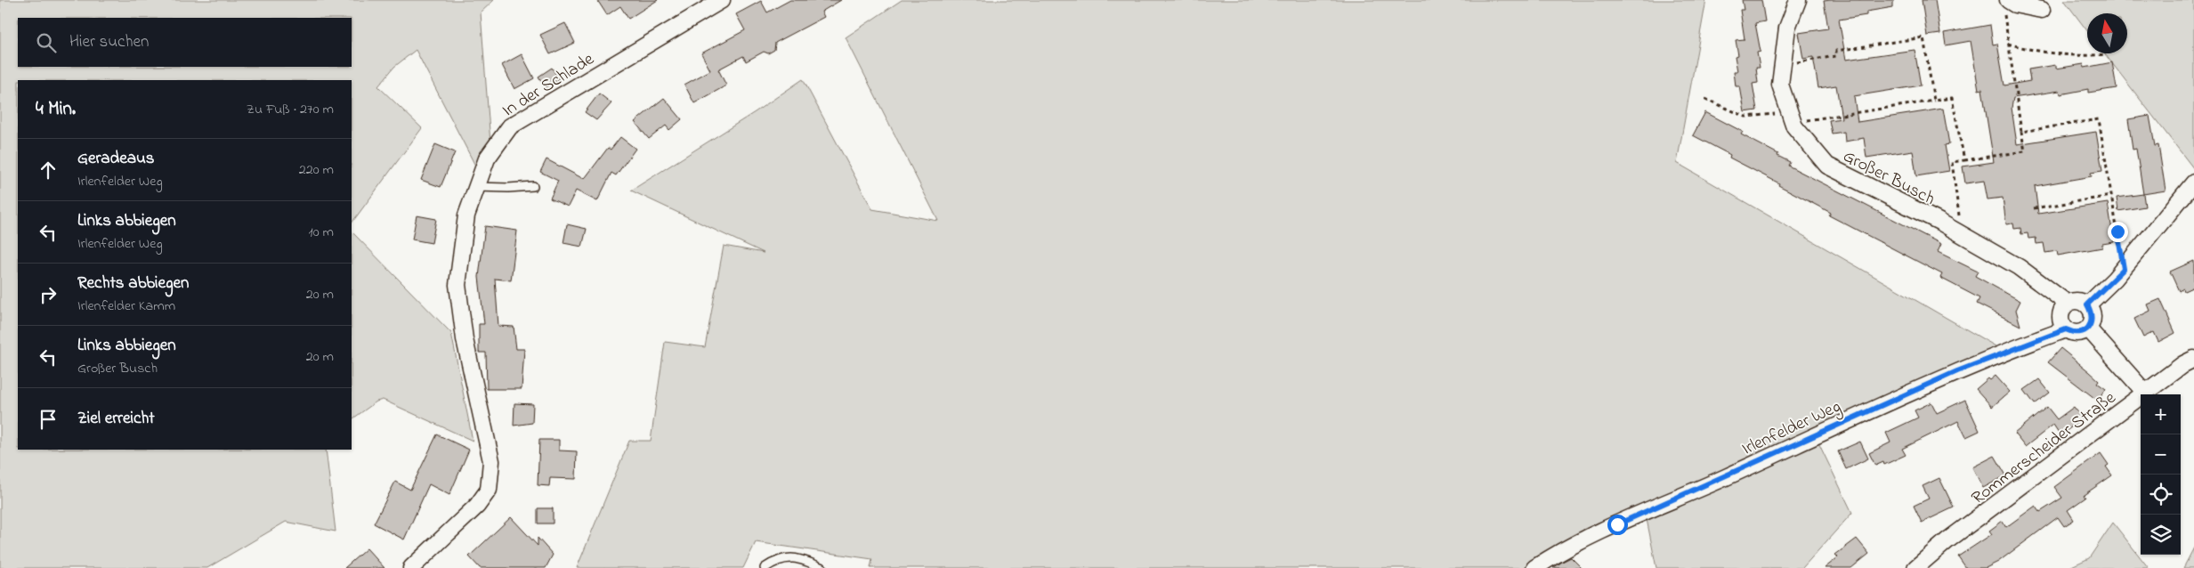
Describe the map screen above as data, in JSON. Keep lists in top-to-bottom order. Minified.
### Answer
{"streets":{"street":["In der Schlade","Großer Busch","Irlenfelder Weg","Rommerscheider Straße"]},"crossings":[["Großer Busch","Irlenfelder Weg"]],"north":"top","page":{"search":"Hier suchen","heading":["4 Min.","Zu Fuß · 270 m"],"list":[["Geradeaus","Irlenfelder Weg","220 m"],["Links abbiegen","Irlenfelder Weg","10 m"],["Rechts abbiegen","Irlenfelder Kamm","20 m"],["Links abbiegen","Großer Busch","20 m"],"Ziel erreicht"],"map_buttons":["+","−"]}}
